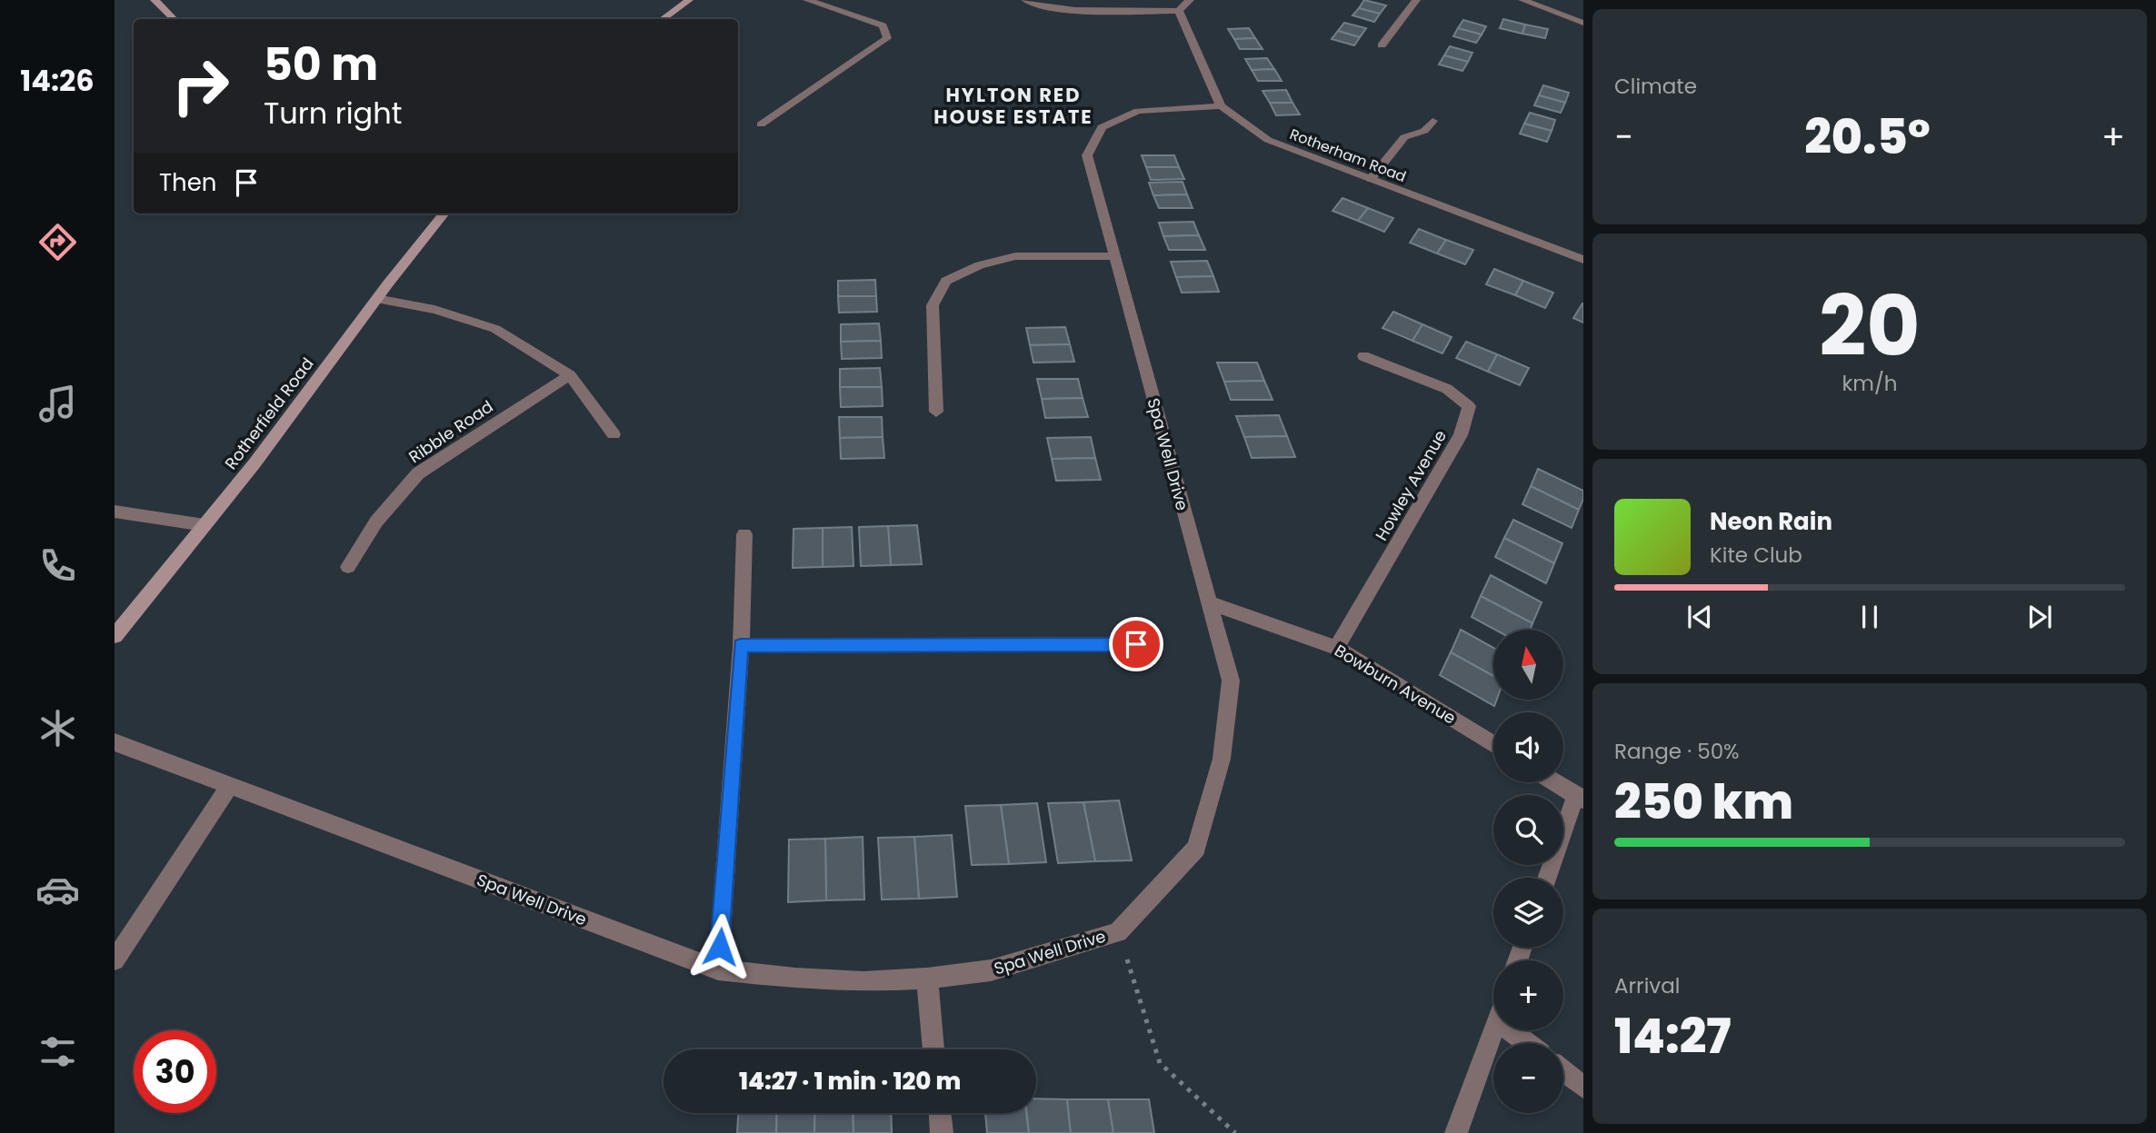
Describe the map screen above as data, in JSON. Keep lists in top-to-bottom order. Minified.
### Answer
{"streets":{"street":["Rotherham Road","Rotherfield Road","Ribble Road","Spa Well Drive","Howley Avenue","Bowburn Avenue"]},"crossings":[["Rotherham Road","Spa Well Drive"],["Spa Well Drive","Bowburn Avenue"],["Howley Avenue","Bowburn Avenue"]],"districts":["HYLTON RED HOUSE ESTATE"],"north":"top","page":{"tabs":"14:26","tile":["Climate",["20","km/h"],["Range · 50%","250 km"],["Arrival","14:27"]],"turn":["50 m","Turn right"],"heat":["−","20.5°","+"],"then":"Then","song":["Neon Rain","Kite Club"],"map_buttons":["+","−"],"limit":"30","trip":"14:27 · 1 min · 120 m"}}
